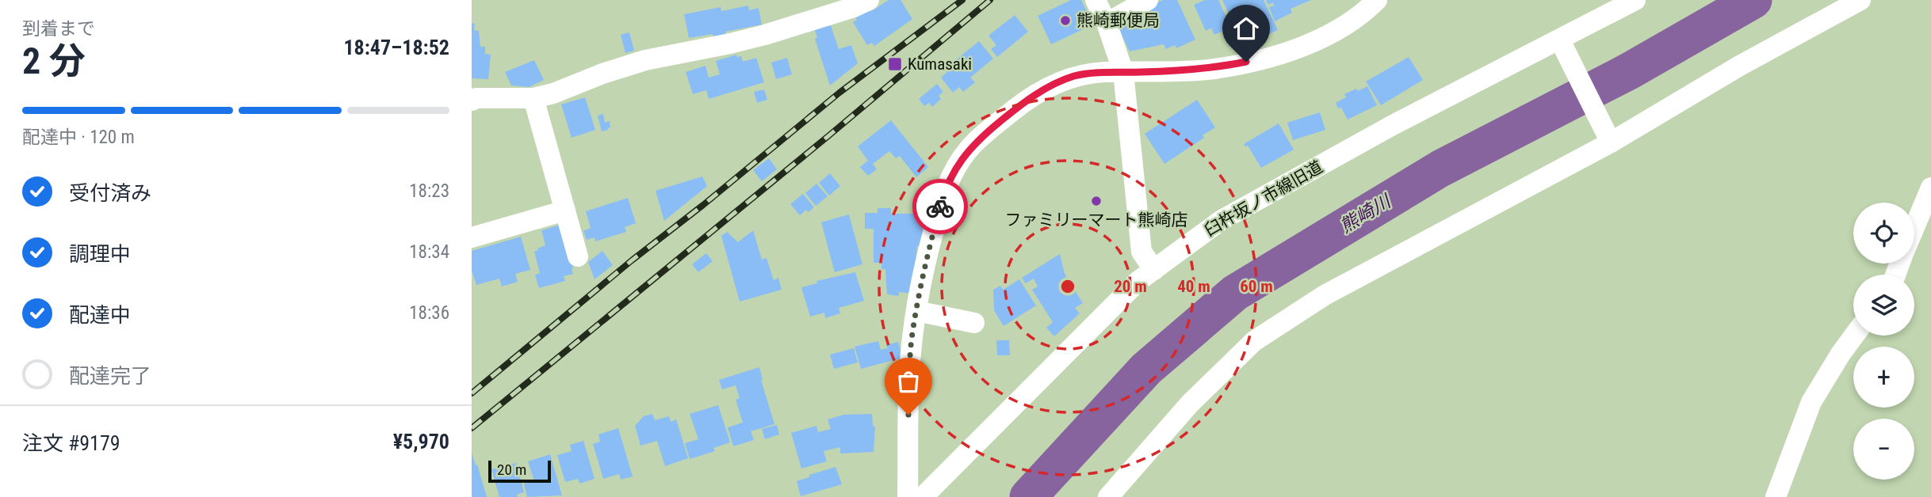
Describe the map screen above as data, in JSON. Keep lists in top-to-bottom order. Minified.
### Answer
{"streets":{"street":["臼杵坂ノ市線旧道"]},"water":["熊崎川"],"places":{"other":["熊崎郵便局","ファミリーマート熊崎店"],"transit":["Kumasaki"]},"scale_bar":"20 m","page":{"heading":["2 分","到着まで","18:47–18:52"],"panel":["注文 #9179","¥5,970"],"bar":"配達中 · 120 m","list":[["受付済み","18:23"],["調理中","18:34"],["配達中","18:36"],"配達完了"],"map_buttons":["+","−"],"scale":"20 m"},"rings":["20 m","40 m","60 m"]}
